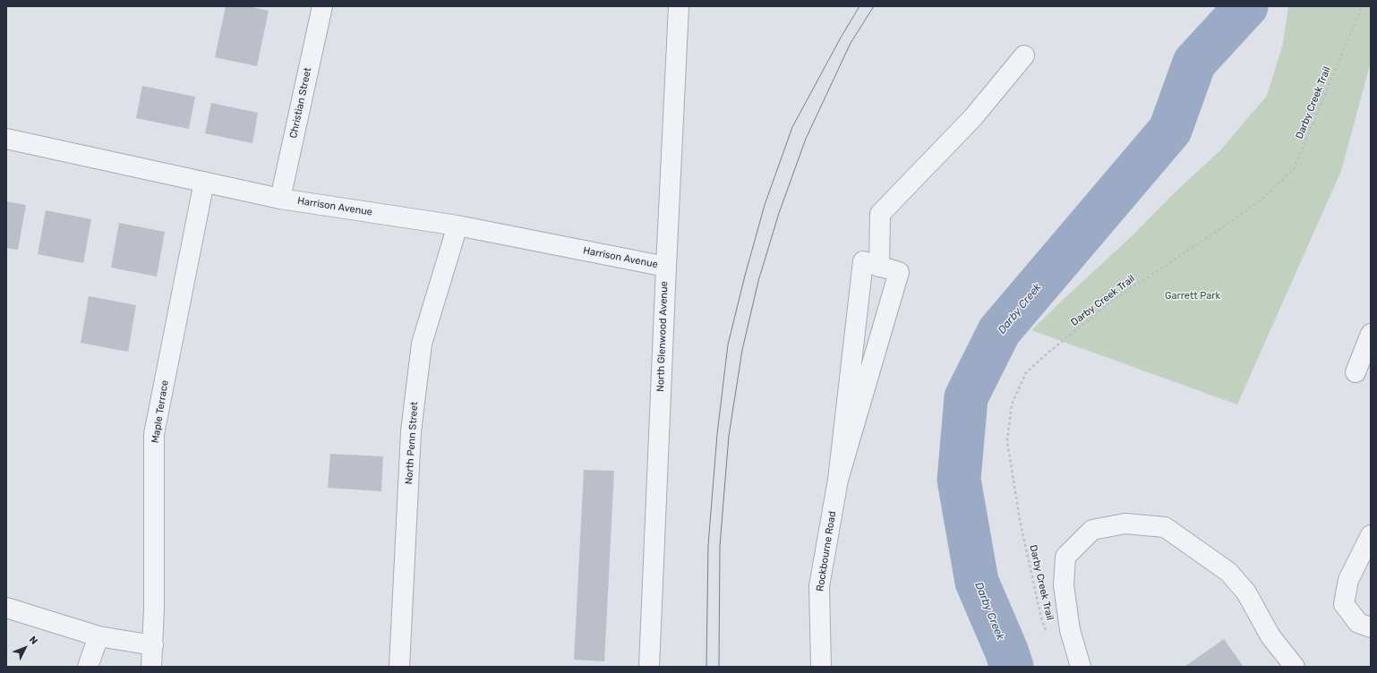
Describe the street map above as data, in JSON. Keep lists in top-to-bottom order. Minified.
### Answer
{"streets":{"street":["Christian Street","Harrison Avenue","North Glenwood Avenue","Maple Terrace","North Penn Street","Rockbourne Road"],"path":["Darby Creek Trail"]},"crossings":[["Christian Street","Harrison Avenue"],["Harrison Avenue","North Glenwood Avenue"],["Harrison Avenue","Maple Terrace"],["Harrison Avenue","North Penn Street"]],"water":["Darby Creek"],"parks":["Garrett Park"],"north":"top right"}
